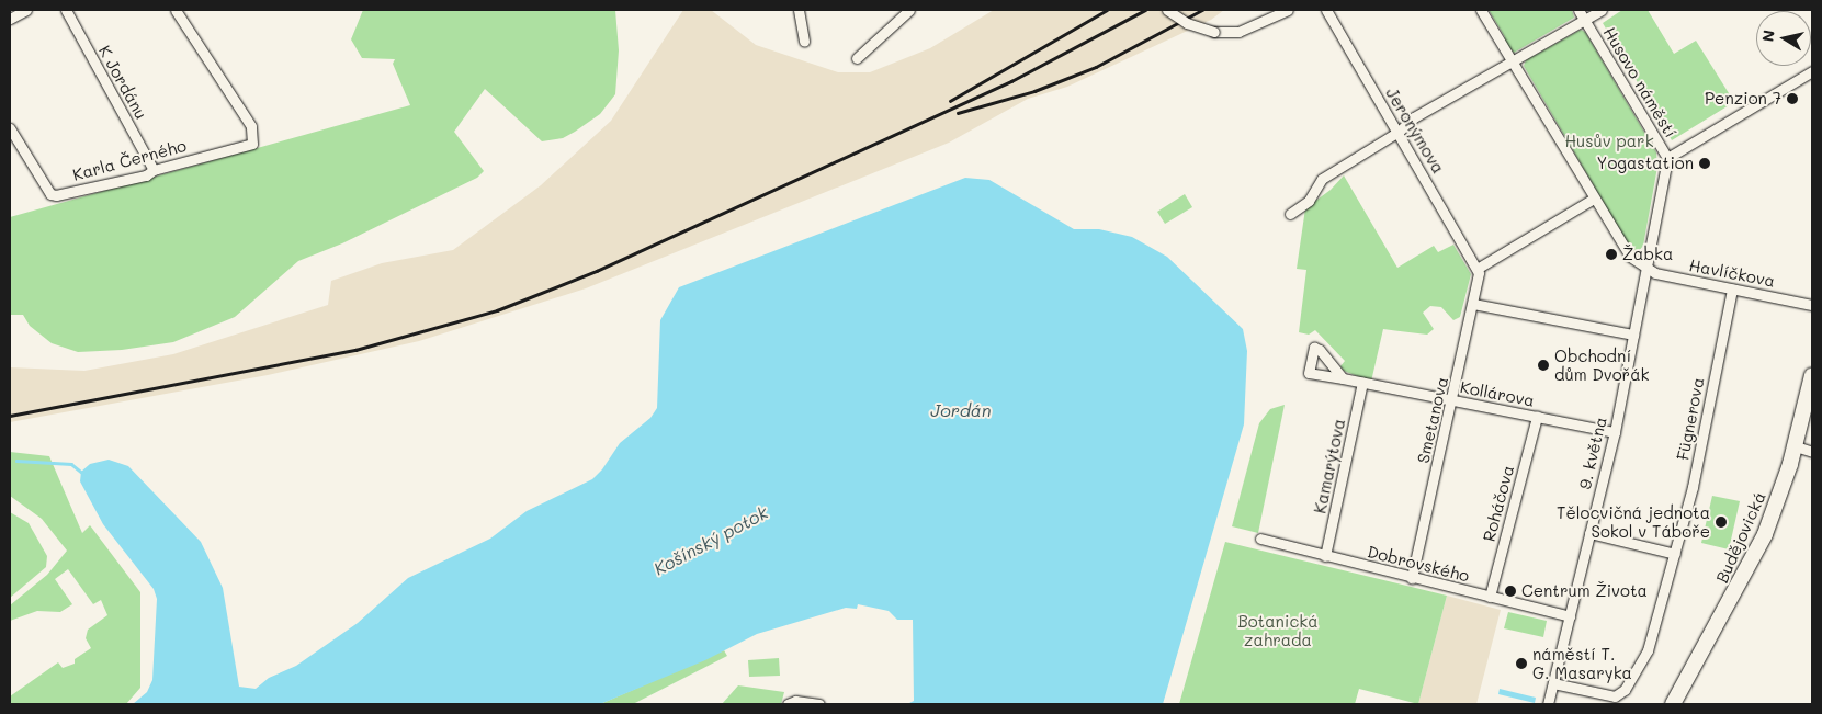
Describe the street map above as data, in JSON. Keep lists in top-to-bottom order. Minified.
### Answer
{"streets":{"main road":["Budějovická"],"street":["K Jordánu","Husovo náměstí","Jeronýmova","Karla Černého","Havlíčkova","Kollárova","Fügnerova","Smetanova","9. května","Kamarýtova","Roháčova","Dobrovského"]},"crossings":[["K Jordánu","Karla Černého"],["Husovo náměstí","Jeronýmova"],["Husovo náměstí","Havlíčkova"],["Husovo náměstí","9. května"],["Jeronýmova","Smetanova"],["Havlíčkova","Fügnerova"],["Havlíčkova","9. května"],["Kollárova","Smetanova"],["Kollárova","9. května"],["Kollárova","Kamarýtova"],["Kollárova","Roháčova"],["Fügnerova","9. května"],["Smetanova","Dobrovského"],["9. května","Dobrovského"],["Kamarýtova","Dobrovského"],["Roháčova","Dobrovského"]],"water":["Jordán","Košínský potok"],"parks":["Husův park","Botanická zahrada"],"places":["Penzion 7","Yogastation","Žabka","Obchodní dům Dvořák","Tělocvičná jednota Sokol v Táboře","Centrum Života","náměstí T. G. Masaryka"],"north":"left"}
